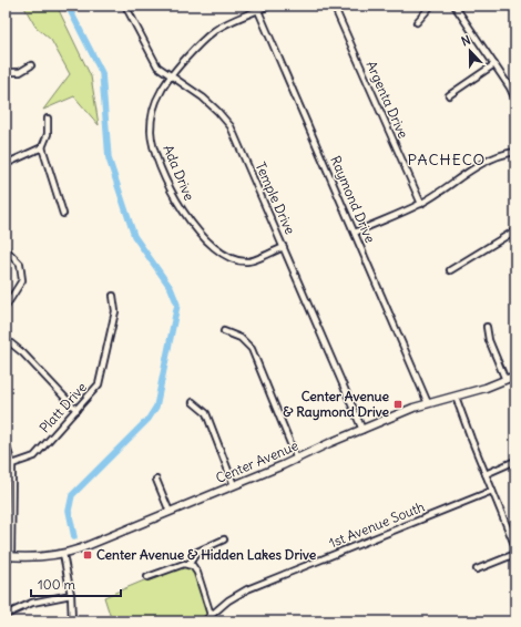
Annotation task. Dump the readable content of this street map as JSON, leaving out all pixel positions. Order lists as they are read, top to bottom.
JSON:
{
  "streets": {
    "street": [
      "Argenta Drive",
      "Ada Drive",
      "Temple Drive",
      "Raymond Drive",
      "Platt Drive",
      "Center Avenue",
      "1st Avenue South"
    ]
  },
  "crossings": [
    ["Ada Drive", "Temple Drive"],
    ["Ada Drive", "Raymond Drive"],
    ["Temple Drive", "Center Avenue"],
    ["Raymond Drive", "Center Avenue"]
  ],
  "districts": ["PACHECO"],
  "places": {
    "transit": ["Center Avenue & Raymond Drive", "Center Avenue & Hidden Lakes Drive"]
  },
  "scale_bar": "100 m",
  "north": "top"
}
